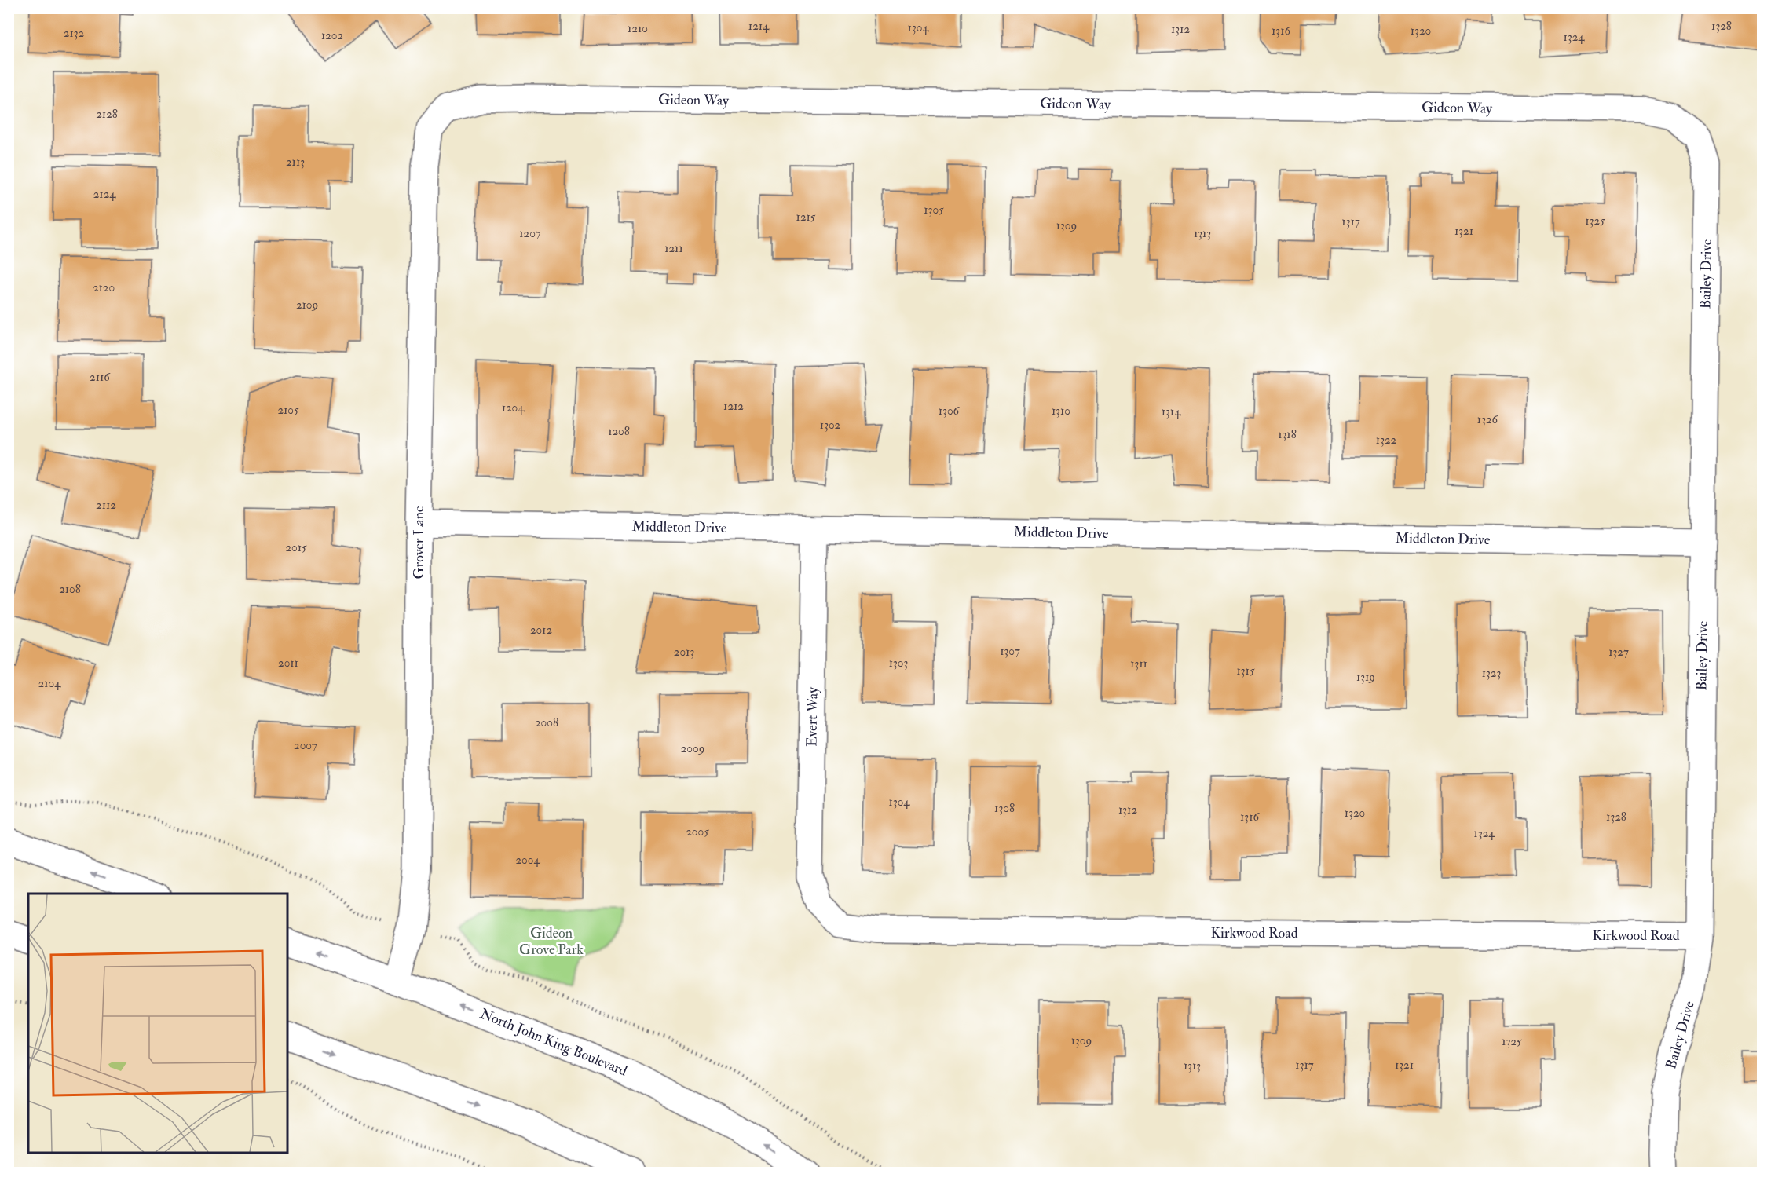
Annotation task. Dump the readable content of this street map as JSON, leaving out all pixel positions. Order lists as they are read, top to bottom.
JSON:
{
  "streets": {
    "street": [
      "Gideon Way",
      "Bailey Drive",
      "Middleton Drive",
      "Grover Lane",
      "Evert Way",
      "Kirkwood Road",
      "North John King Boulevard"
    ]
  },
  "crossings": [
    ["Gideon Way", "Bailey Drive"],
    ["Gideon Way", "Grover Lane"],
    ["Bailey Drive", "Middleton Drive"],
    ["Bailey Drive", "Kirkwood Road"],
    ["Middleton Drive", "Grover Lane"],
    ["Middleton Drive", "Evert Way"],
    ["Grover Lane", "North John King Boulevard"],
    ["Evert Way", "Kirkwood Road"]
  ],
  "parks": ["Gideon Grove Park"],
  "house_numbers": [
    "1214",
    "1328",
    "1304",
    "1210",
    "1312",
    "1316",
    "1320",
    "2132",
    "1202",
    "1324",
    "2128",
    "2113",
    "2124",
    "1305",
    "1215",
    "1325",
    "1317",
    "1309",
    "1321",
    "1207",
    "1313",
    "1211",
    "2120",
    "2109",
    "2116",
    "1212",
    "1204",
    "2105",
    "1306",
    "1310",
    "1314",
    "1326",
    "1302",
    "1208",
    "1318",
    "1322",
    "2112",
    "2015",
    "2108",
    "2012",
    "1307",
    "2013",
    "1327",
    "2011",
    "1303",
    "1311",
    "1315",
    "1323",
    "1319",
    "2104",
    "2008",
    "2007",
    "2009",
    "1304",
    "1308",
    "1312",
    "1320",
    "1316",
    "1328",
    "2005",
    "1324",
    "2004",
    "1309",
    "1325",
    "1317",
    "1321",
    "1313"
  ]
}
